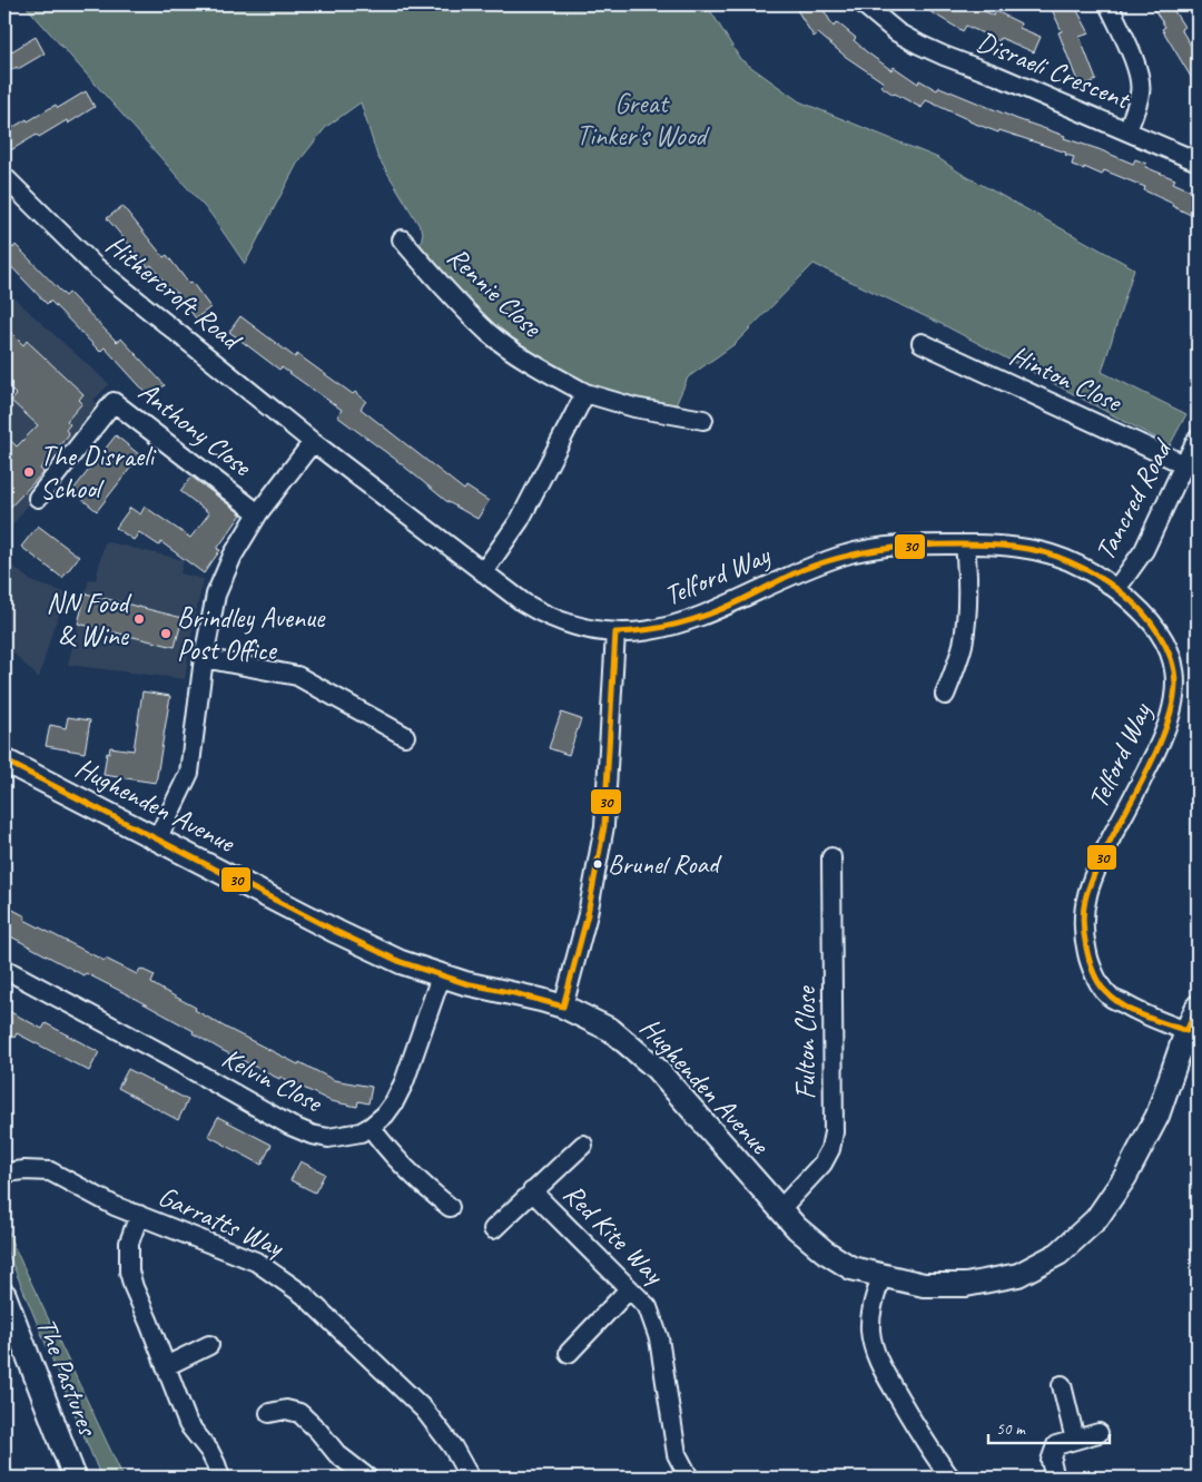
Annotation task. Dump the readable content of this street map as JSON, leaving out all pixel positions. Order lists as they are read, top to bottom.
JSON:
{
  "streets": {
    "street": [
      "Disraeli Crescent",
      "Hithercroft Road",
      "Rennie Close",
      "Hinton Close",
      "Anthony Close",
      "Tancred Road",
      "Telford Way",
      "Hughenden Avenue",
      "Fulton Close",
      "Kelvin Close",
      "Garratts Way",
      "Red Kite Way",
      "The Pastures"
    ]
  },
  "crossings": [
    ["Hithercroft Road", "Telford Way"],
    ["Hinton Close", "Tancred Road"],
    ["Tancred Road", "Telford Way"],
    ["Telford Way", "Hughenden Avenue"],
    ["Hughenden Avenue", "Fulton Close"],
    ["Hughenden Avenue", "Kelvin Close"]
  ],
  "parks": ["Great Tinker's Wood"],
  "places": [
    "The Disraeli School",
    "NN Food & Wine",
    "Brindley Avenue Post Office",
    "Brunel Road"
  ],
  "lines": ["transit line 30"],
  "scale_bar": "50 m"
}
